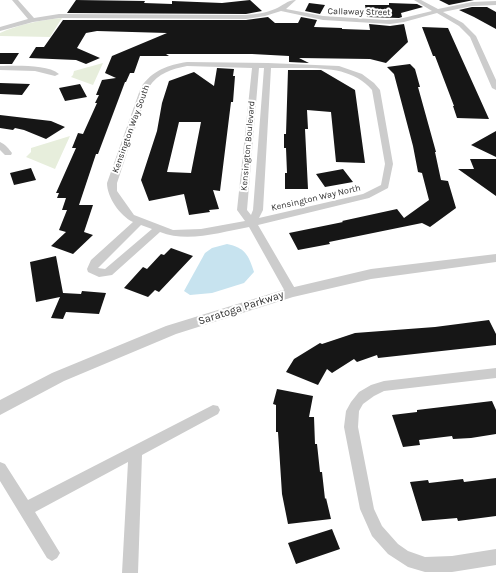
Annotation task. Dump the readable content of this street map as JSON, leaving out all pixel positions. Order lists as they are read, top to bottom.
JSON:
{
  "streets": {
    "street": [
      "Callaway Street",
      "Kensington Way South",
      "Kensington Boulevard",
      "Kensington Way North",
      "Saratoga Parkway"
    ]
  },
  "crossings": [
    ["Kensington Way South", "Kensington Boulevard"],
    ["Kensington Way South", "Kensington Way North"],
    ["Kensington Boulevard", "Kensington Way North"],
    ["Kensington Boulevard", "Saratoga Parkway"]
  ]
}
